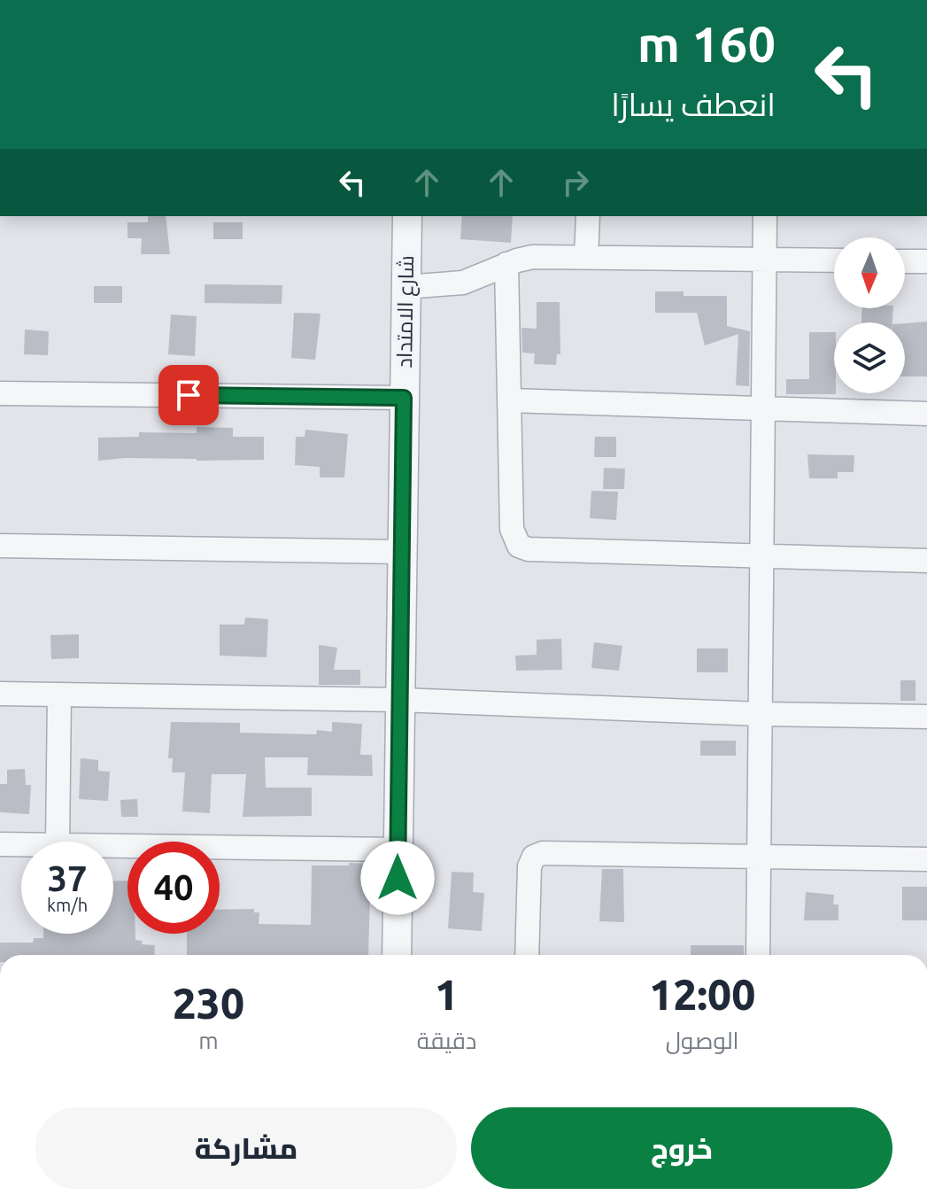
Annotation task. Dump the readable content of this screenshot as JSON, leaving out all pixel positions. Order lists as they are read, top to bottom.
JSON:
{
  "streets": {
    "street": ["شارع الامتداد"]
  },
  "north": "bottom",
  "page": {
    "turn": ["160 m", "انعطف يسارًا"],
    "speed": "37 km/h",
    "limit": "40",
    "eta": [
      "12:00",
      "الوصول",
      "1",
      "دقيقة",
      "230",
      "m"
    ],
    "buttons": ["خروج", "مشاركة"]
  }
}
